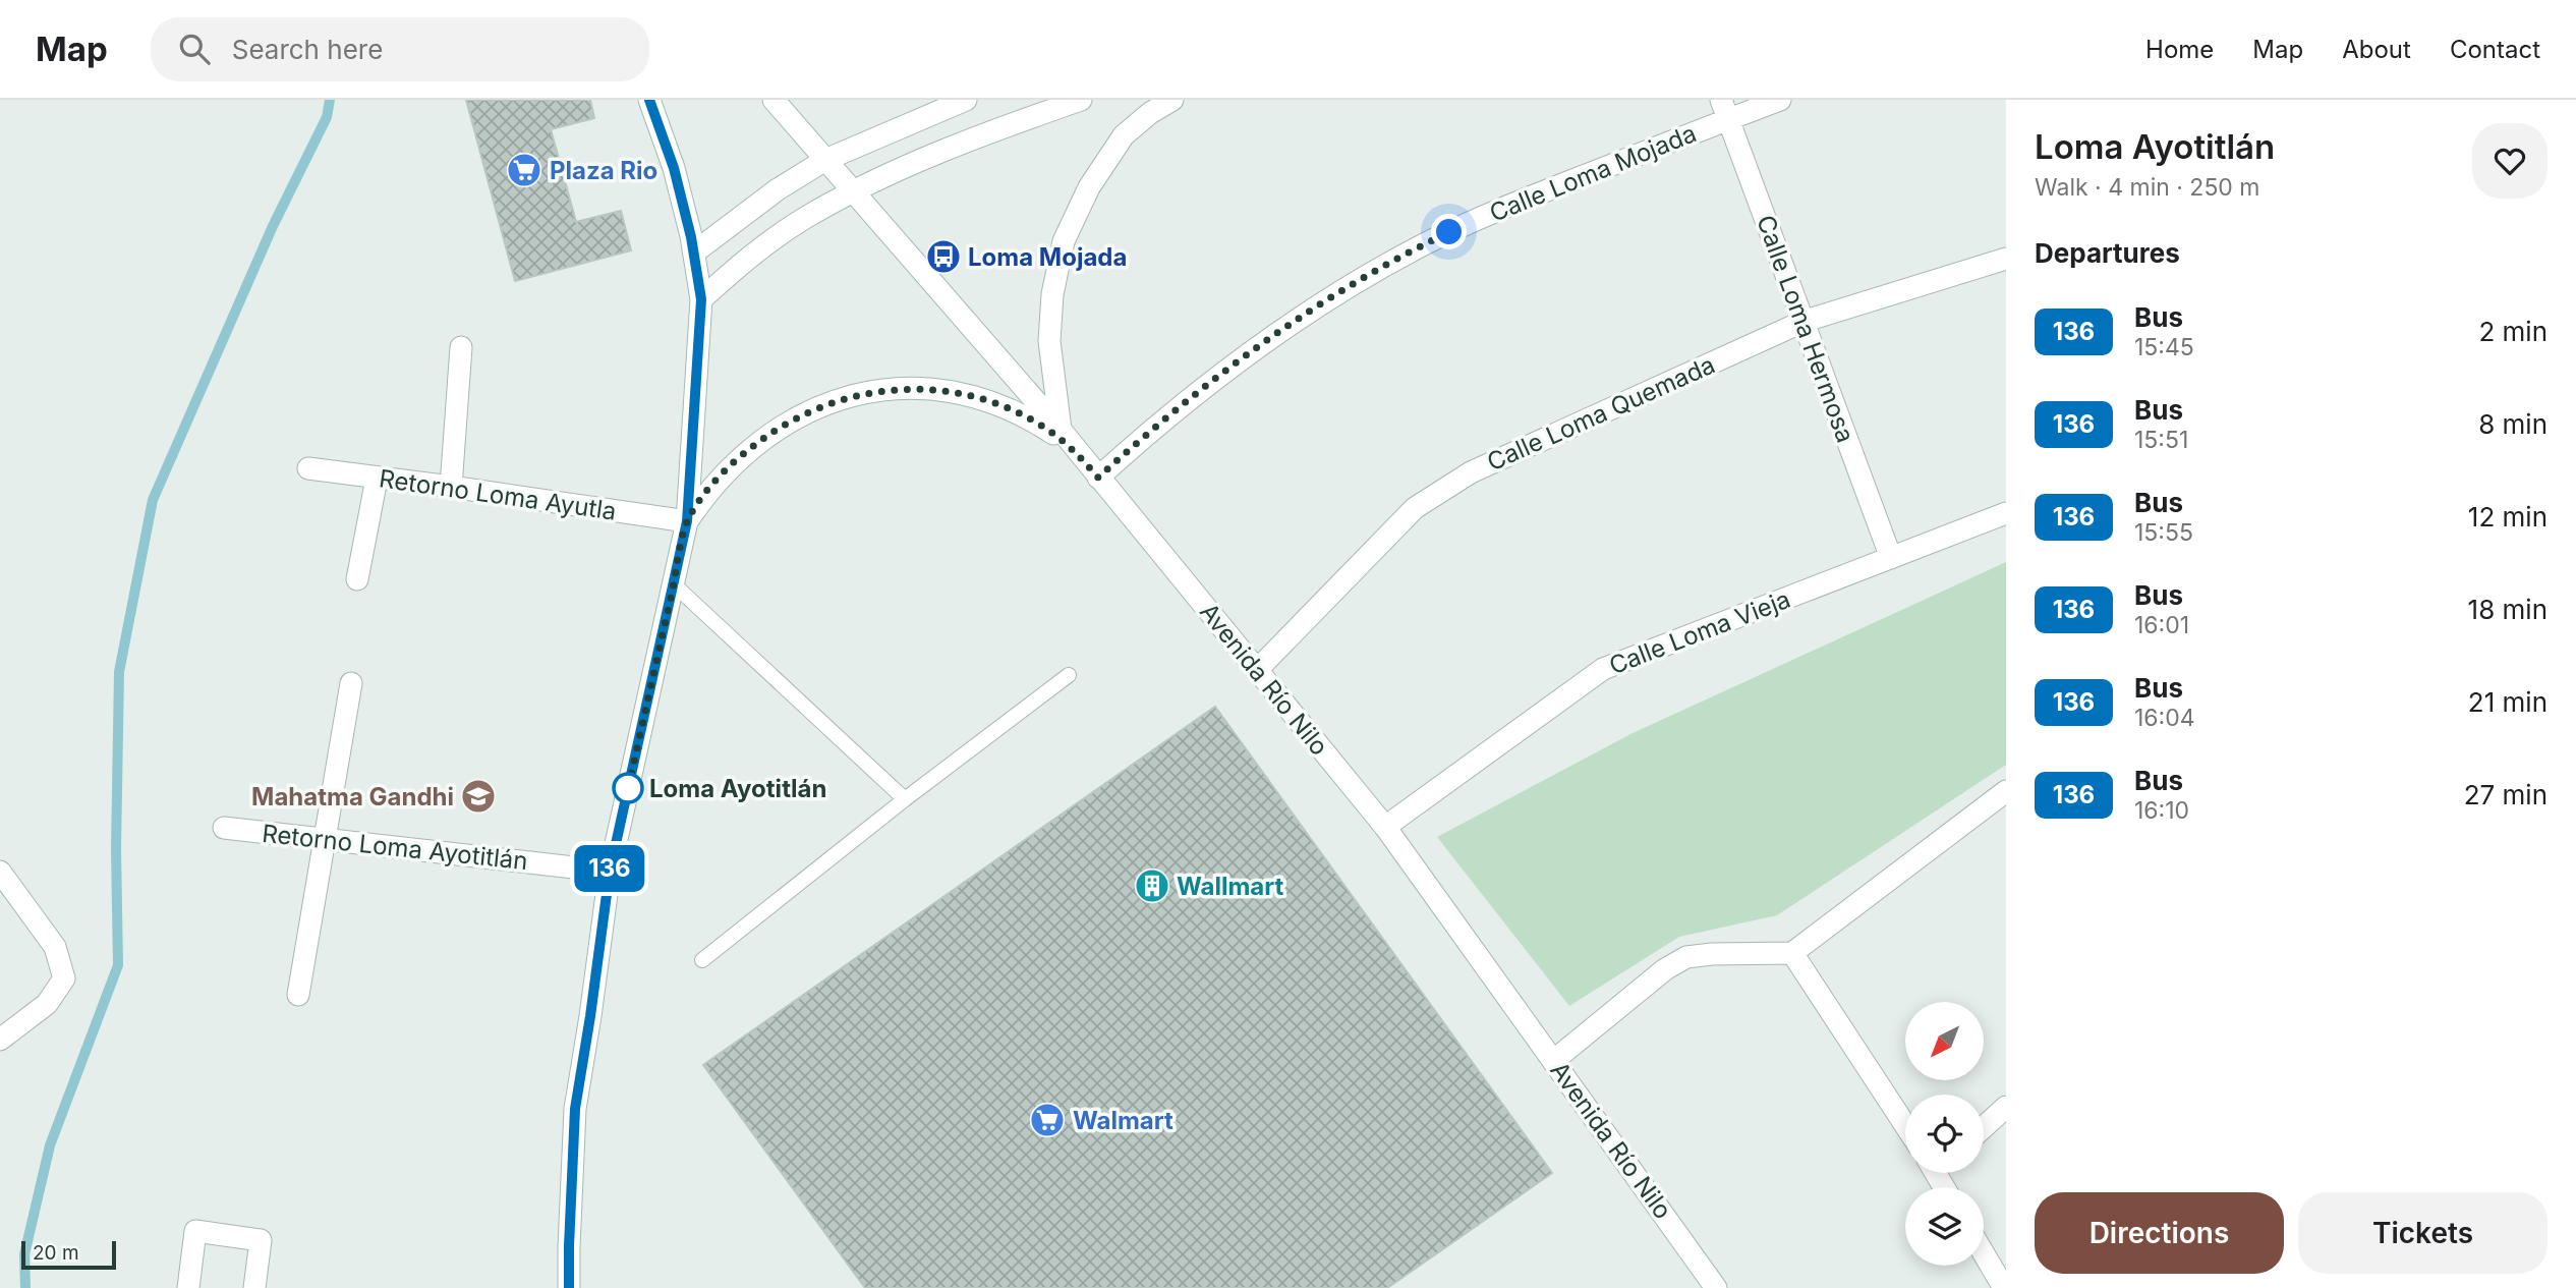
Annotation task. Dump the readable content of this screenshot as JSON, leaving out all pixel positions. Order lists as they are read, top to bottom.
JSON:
{
  "streets": {
    "street": [
      "Calle Loma Mojada",
      "Calle Loma Hermosa",
      "Calle Loma Quemada",
      "Retorno Loma Ayutla",
      "Calle Loma Vieja",
      "Avenida Río Nilo",
      "Retorno Loma Ayotitlán"
    ]
  },
  "crossings": [
    ["Calle Loma Mojada", "Calle Loma Hermosa"],
    ["Calle Loma Mojada", "Avenida Río Nilo"],
    ["Calle Loma Hermosa", "Calle Loma Quemada"],
    ["Calle Loma Hermosa", "Calle Loma Vieja"],
    ["Calle Loma Quemada", "Avenida Río Nilo"],
    ["Calle Loma Vieja", "Avenida Río Nilo"]
  ],
  "places": {
    "supermarket": ["Plaza Rio", "Walmart"],
    "bus stop": ["Loma Mojada"],
    "other": ["Loma Ayotitlán"],
    "school or university": ["Mahatma Gandhi"],
    "building": ["Wallmart"]
  },
  "lines": ["bus line 136"],
  "scale_bar": "20 m",
  "north": "bottom left",
  "page": {
    "header": "Map",
    "search": "Search here",
    "nav": [
      "Home",
      "Map",
      "About",
      "Contact"
    ],
    "on_map": "136",
    "heading": [
      ["Loma Ayotitlán", "Walk · 4 min · 250 m"],
      "Departures"
    ],
    "list": [
      {
        "mark": "136",
        "name": "Bus",
        "note": "15:45",
        "value": "2 min"
      },
      {
        "mark": "136",
        "name": "Bus",
        "note": "15:51",
        "value": "8 min"
      },
      {
        "mark": "136",
        "name": "Bus",
        "note": "15:55",
        "value": "12 min"
      },
      {
        "mark": "136",
        "name": "Bus",
        "note": "16:01",
        "value": "18 min"
      },
      {
        "mark": "136",
        "name": "Bus",
        "note": "16:04",
        "value": "21 min"
      },
      {
        "mark": "136",
        "name": "Bus",
        "note": "16:10",
        "value": "27 min"
      }
    ],
    "buttons": ["Directions", "Tickets"],
    "scale": "20 m"
  }
}
